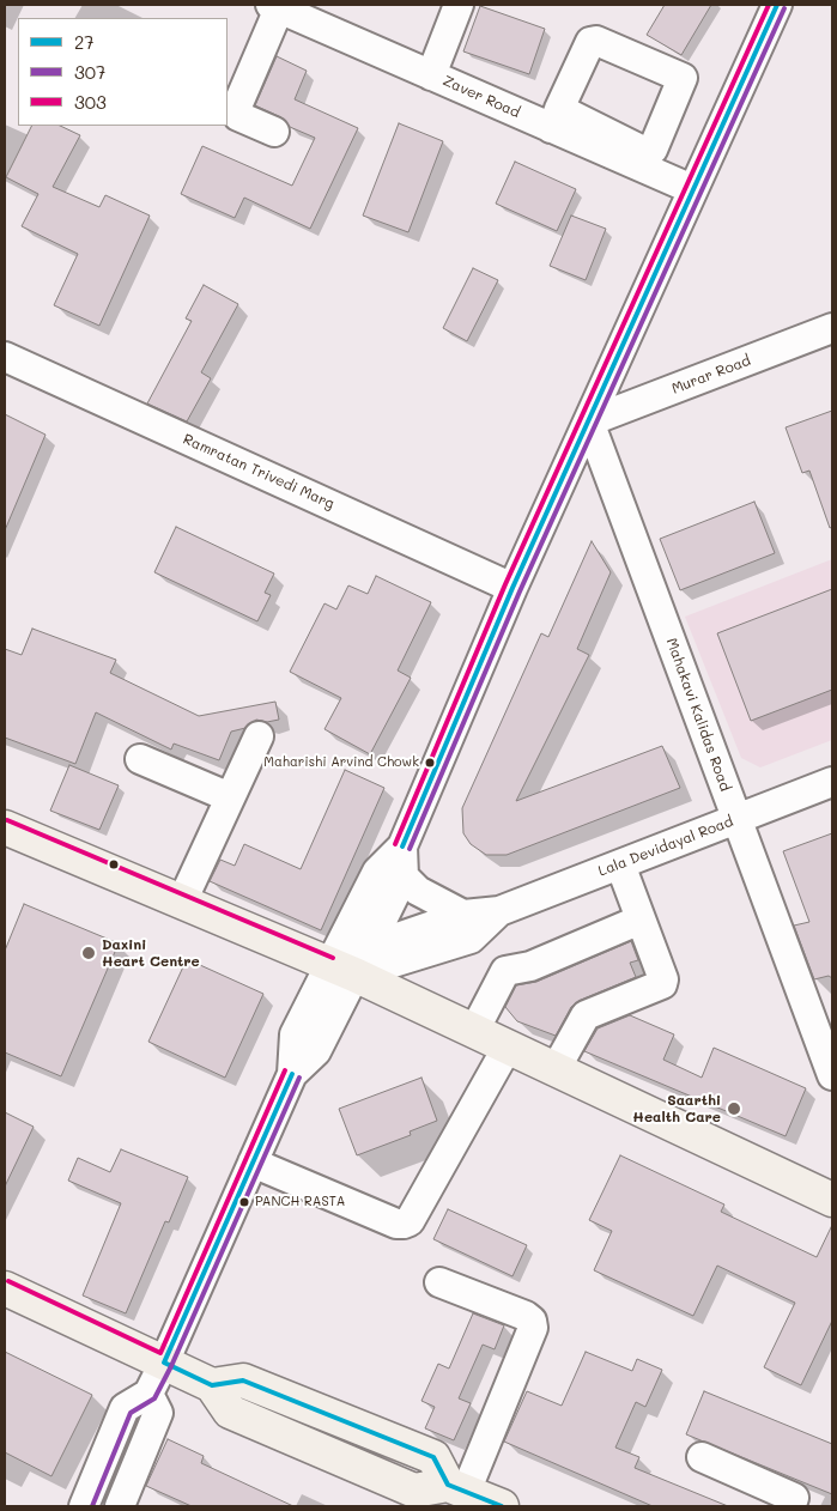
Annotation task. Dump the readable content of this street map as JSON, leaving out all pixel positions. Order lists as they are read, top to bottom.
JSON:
{
  "streets": {
    "street": [
      "Zaver Road",
      "Murar Road",
      "Ramratan Trivedi Marg",
      "Mahakavi Kalidas Road",
      "Lala Devidayal Road"
    ]
  },
  "crossings": [
    ["Murar Road", "Mahakavi Kalidas Road"],
    ["Mahakavi Kalidas Road", "Lala Devidayal Road"]
  ],
  "places": [
    "Maharishi Arvind Chowk",
    "Daxini Heart Centre",
    "Saarthi Health Care",
    "PANCH RASTA"
  ],
  "lines": ["transit line 27", "transit line 303", "transit line 307"],
  "legend": ["27", "307", "303"]
}
